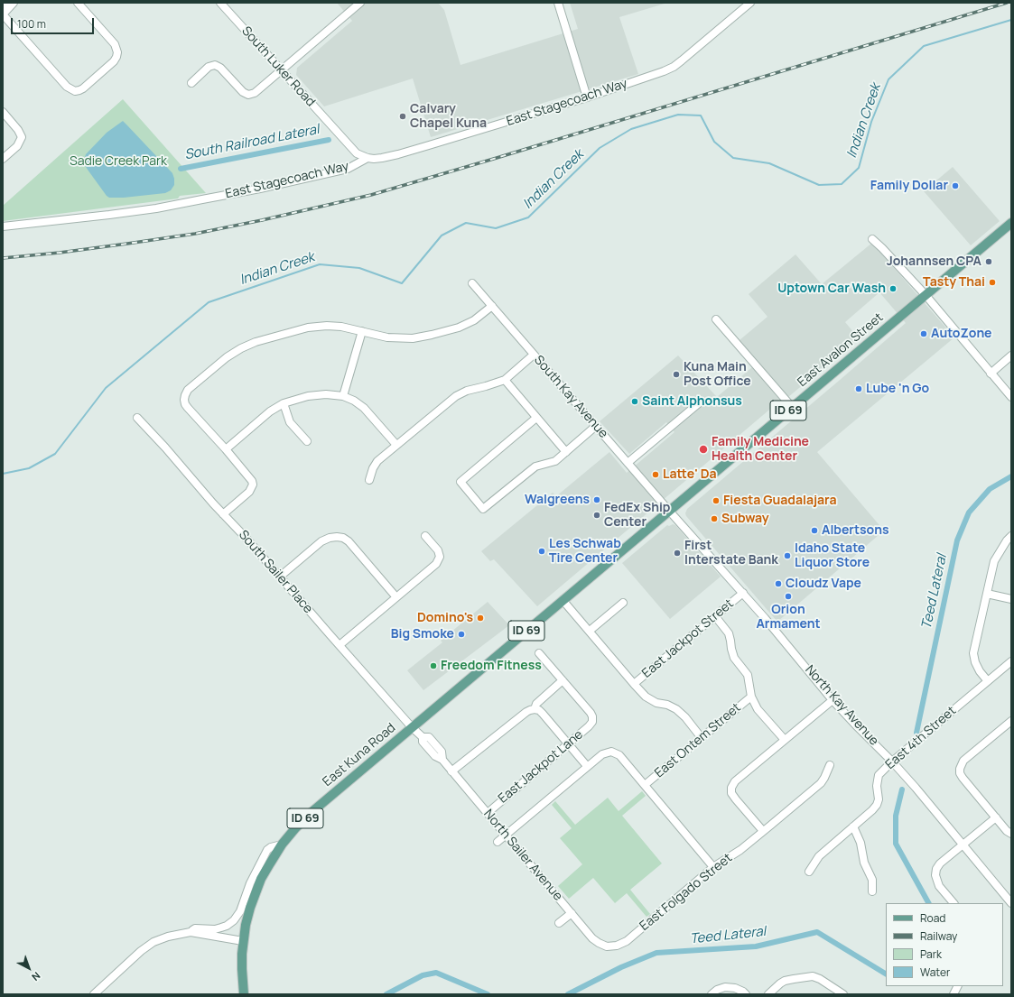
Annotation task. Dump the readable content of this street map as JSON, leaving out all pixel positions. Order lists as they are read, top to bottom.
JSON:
{
  "streets": {
    "main road": ["East Avalon Street", "ID 69", "East Kuna Road"],
    "street": [
      "South Luker Road",
      "East Stagecoach Way",
      "South Kay Avenue",
      "South Sailer Place",
      "East Jackpot Street",
      "North Kay Avenue",
      "East 4th Street",
      "East Ontem Street",
      "East Jackpot Lane",
      "North Sailer Avenue",
      "East Folgado Street"
    ]
  },
  "crossings": [
    ["South Luker Road", "East Stagecoach Way"],
    ["East Avalon Street", "South Kay Avenue"],
    ["East Avalon Street", "North Kay Avenue"],
    ["East Avalon Street", "East Kuna Road"],
    ["South Kay Avenue", "North Kay Avenue"],
    ["South Kay Avenue", "East Kuna Road"],
    ["ID 69", "East Kuna Road"],
    ["South Sailer Place", "East Kuna Road"],
    ["South Sailer Place", "North Sailer Avenue"],
    ["East Jackpot Street", "North Kay Avenue"],
    ["North Kay Avenue", "East 4th Street"],
    ["North Kay Avenue", "East Kuna Road"],
    ["East Kuna Road", "North Sailer Avenue"],
    ["East Jackpot Lane", "North Sailer Avenue"],
    ["North Sailer Avenue", "East Folgado Street"]
  ],
  "water": ["Indian Creek", "South Railroad Lateral", "Teed Lateral"],
  "parks": ["Sadie Creek Park"],
  "places": [
    "Calvary Chapel Kuna",
    "Family Dollar",
    "Johannsen CPA",
    "Tasty Thai",
    "Uptown Car Wash",
    "AutoZone",
    "Kuna Main Post Office",
    "Lube 'n Go",
    "Saint Alphonsus",
    "Family Medicine Health Center",
    "Latte' Da",
    "Walgreens",
    "Fiesta Guadalajara",
    "FedEx Ship Center",
    "Subway",
    "Albertsons",
    "Les Schwab Tire Center",
    "First Interstate Bank",
    "Idaho State Liquor Store",
    "Cloudz Vape",
    "Orion Armament",
    "Domino's",
    "Big Smoke",
    "Freedom Fitness"
  ],
  "legend": [
    "Road",
    "Railway",
    "Park",
    "Water"
  ],
  "scale_bar": "100 m",
  "north": "bottom right"
}
